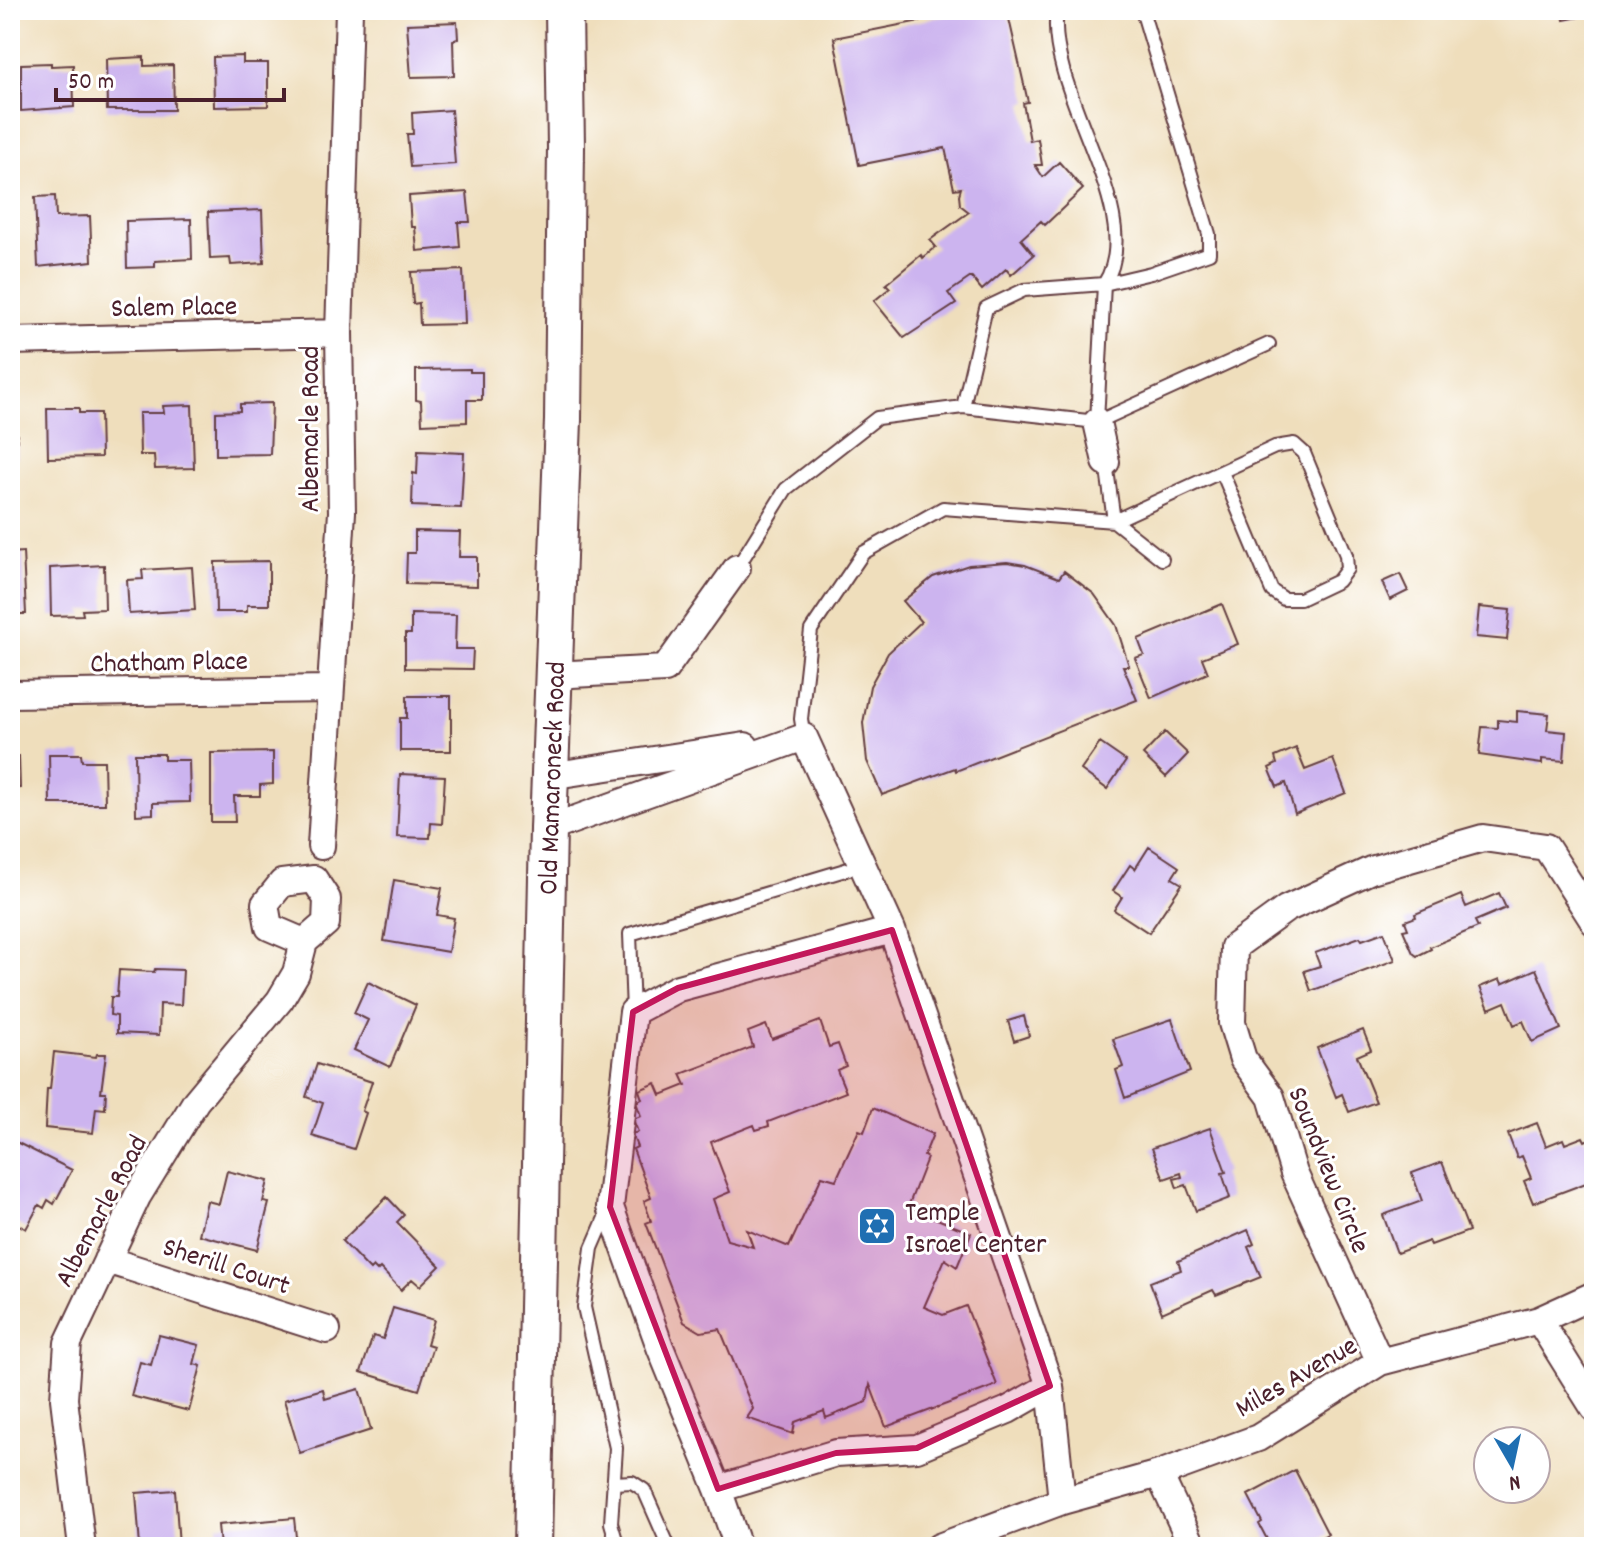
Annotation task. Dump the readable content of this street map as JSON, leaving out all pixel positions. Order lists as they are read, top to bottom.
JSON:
{
  "streets": {
    "main road": ["Old Mamaroneck Road"],
    "street": [
      "Salem Place",
      "Albemarle Road",
      "Chatham Place",
      "Soundview Circle",
      "Sherill Court",
      "Miles Avenue"
    ]
  },
  "crossings": [
    ["Salem Place", "Albemarle Road"],
    ["Albemarle Road", "Chatham Place"],
    ["Albemarle Road", "Sherill Court"],
    ["Soundview Circle", "Miles Avenue"]
  ],
  "places": {
    "synagogue": ["Temple Israel Center"]
  },
  "scale_bar": "50 m",
  "north": "bottom"
}
